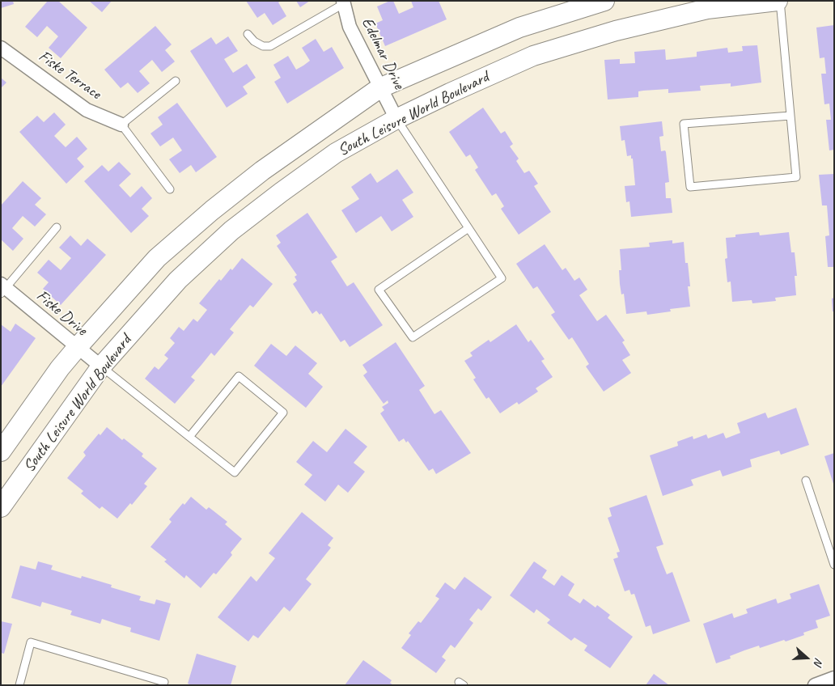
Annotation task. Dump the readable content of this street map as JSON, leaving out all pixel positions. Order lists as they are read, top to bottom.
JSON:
{
  "streets": {
    "street": [
      "Edelmar Drive",
      "Fiske Terrace",
      "South Leisure World Boulevard",
      "Fiske Drive"
    ]
  },
  "crossings": [
    ["Edelmar Drive", "South Leisure World Boulevard"],
    ["South Leisure World Boulevard", "Fiske Drive"]
  ],
  "north": "right"
}
